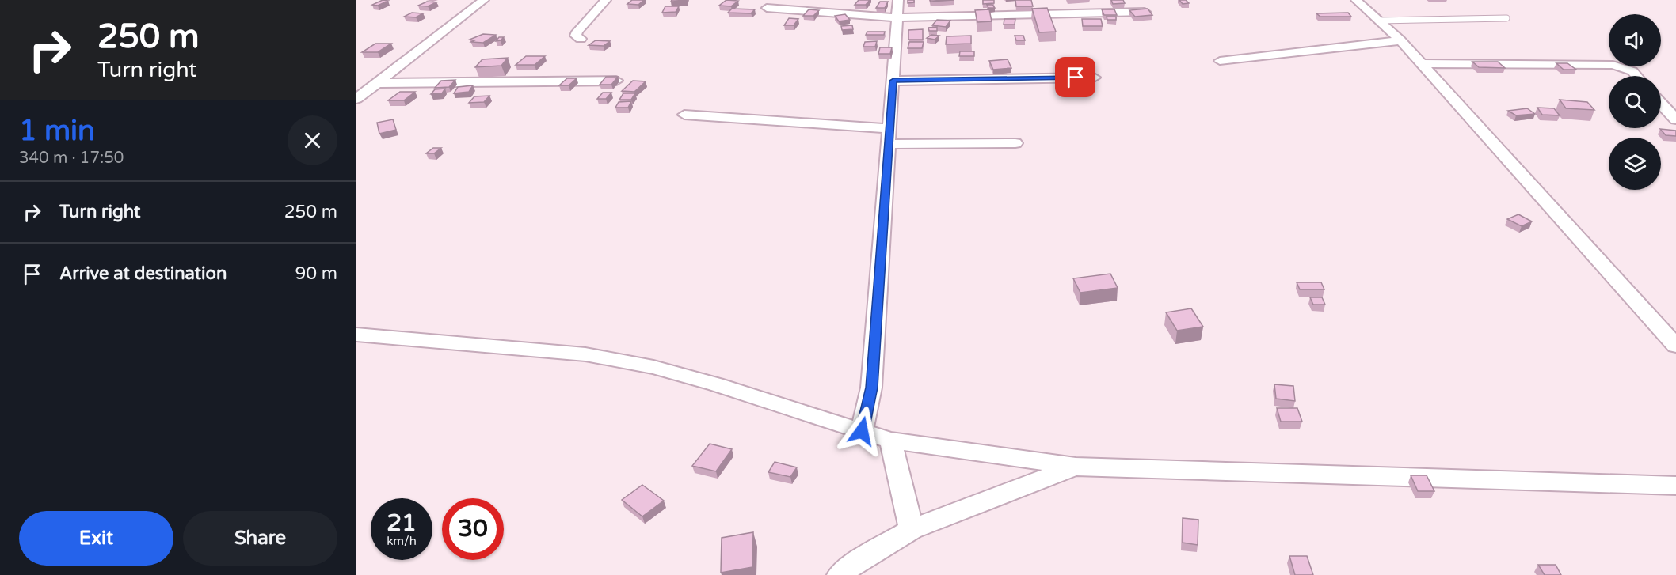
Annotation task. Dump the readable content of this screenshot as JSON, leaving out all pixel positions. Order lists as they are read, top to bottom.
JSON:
{
  "page": {
    "turn": ["250 m", "Turn right"],
    "heading": ["1 min", "340 m · 17:50"],
    "list": [
      {
        "name": "Turn right",
        "value": "250 m"
      },
      {
        "name": "Arrive at destination",
        "value": "90 m"
      }
    ],
    "speed": "21 km/h",
    "limit": "30",
    "buttons": ["Exit", "Share"]
  }
}
